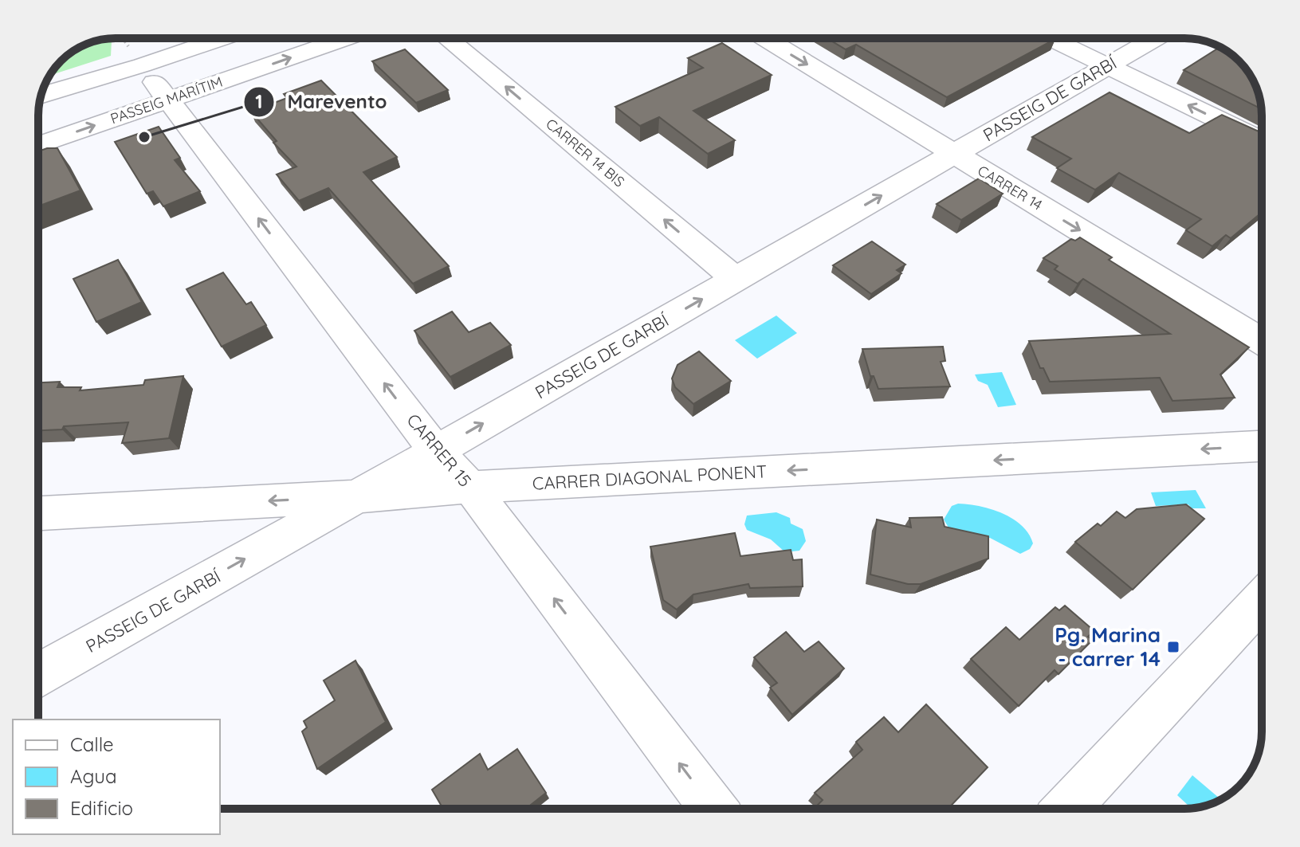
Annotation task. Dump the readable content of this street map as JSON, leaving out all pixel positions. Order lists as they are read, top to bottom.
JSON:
{
  "streets": {
    "street": [
      "PASSEIG DE GARBÍ",
      "PASSEIG MARÍTIM",
      "CARRER 14 BIS",
      "CARRER 14",
      "CARRER 15",
      "CARRER DIAGONAL PONENT"
    ]
  },
  "crossings": [
    ["PASSEIG DE GARBÍ", "CARRER 14 BIS"],
    ["PASSEIG DE GARBÍ", "CARRER 14"],
    ["PASSEIG DE GARBÍ", "CARRER 15"],
    ["PASSEIG DE GARBÍ", "CARRER DIAGONAL PONENT"],
    ["PASSEIG MARÍTIM", "CARRER 15"],
    ["CARRER 15", "CARRER DIAGONAL PONENT"]
  ],
  "one_way": [
    "PASSEIG DE GARBÍ",
    "CARRER 14 BIS",
    "CARRER 15",
    "CARRER DIAGONAL PONENT"
  ],
  "places": {
    "other": ["Marevento"],
    "transit": ["Pg. Marina - carrer 14"]
  },
  "legend": ["Calle", "Agua", "Edificio"]
}
